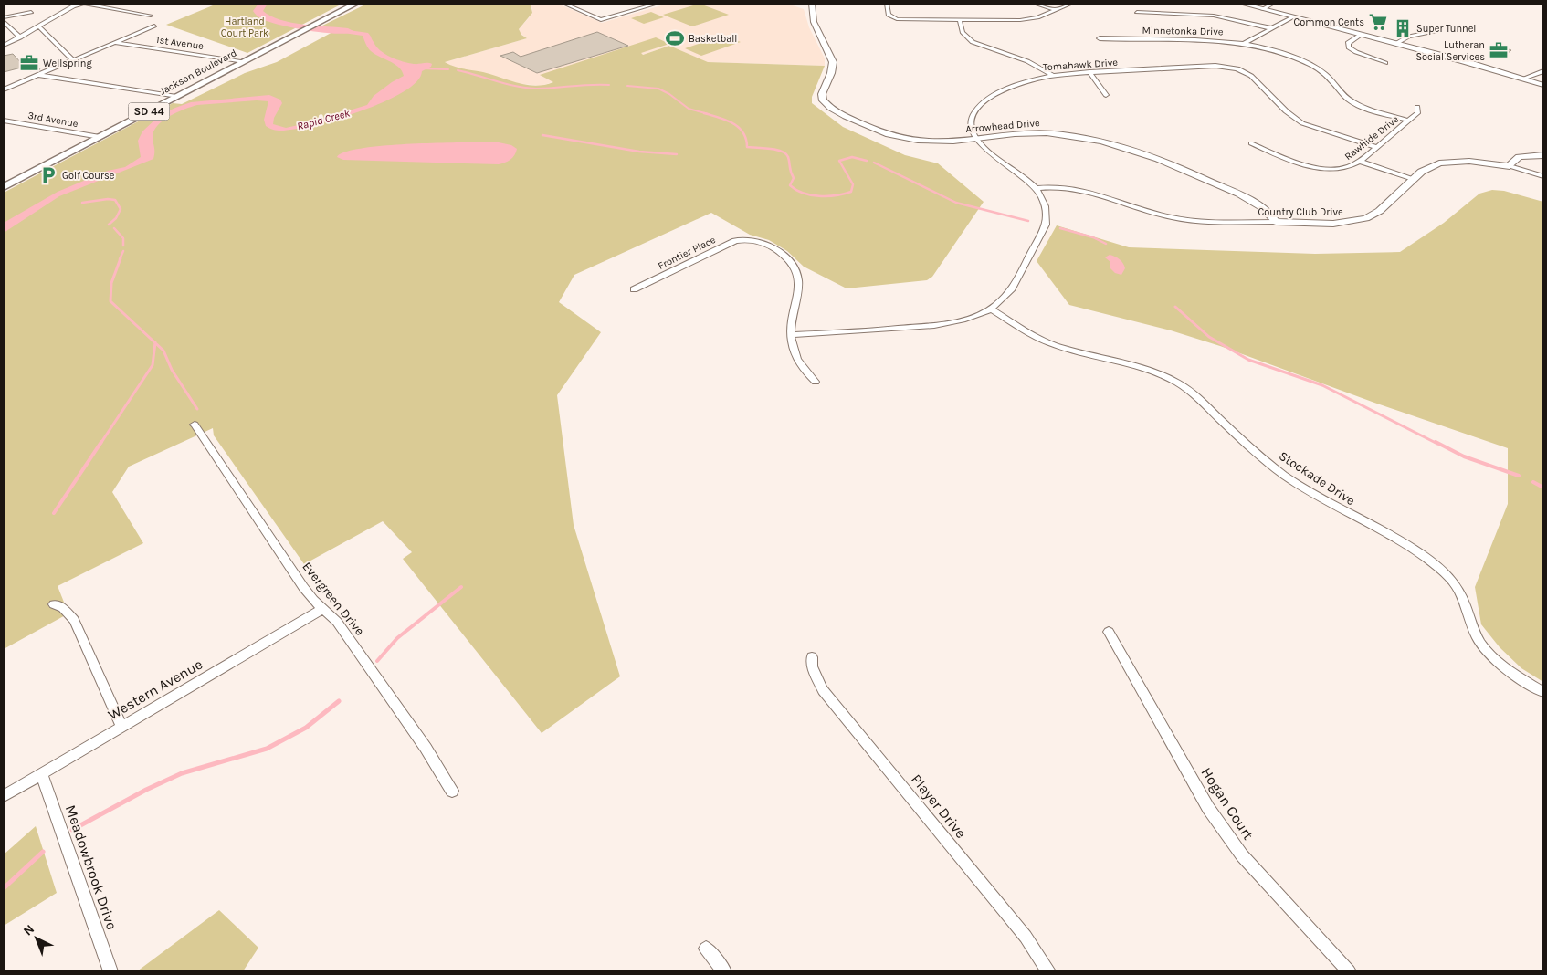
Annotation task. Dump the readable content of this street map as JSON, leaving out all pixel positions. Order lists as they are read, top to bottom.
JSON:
{
  "streets": {
    "main road": ["Jackson Boulevard", "SD 44"],
    "street": [
      "Minnetonka Drive",
      "1st Avenue",
      "Tomahawk Drive",
      "3rd Avenue",
      "Arrowhead Drive",
      "Rawhide Drive",
      "Country Club Drive",
      "Frontier Place",
      "Stockade Drive",
      "Evergreen Drive",
      "Western Avenue",
      "Hogan Court",
      "Player Drive",
      "Meadowbrook Drive"
    ]
  },
  "crossings": [
    ["Minnetonka Drive", "Rawhide Drive"],
    ["1st Avenue", "Jackson Boulevard"],
    ["Tomahawk Drive", "Arrowhead Drive"],
    ["Tomahawk Drive", "Rawhide Drive"],
    ["Tomahawk Drive", "Country Club Drive"],
    ["Tomahawk Drive", "Frontier Place"],
    ["Tomahawk Drive", "Stockade Drive"],
    ["Jackson Boulevard", "3rd Avenue"],
    ["Arrowhead Drive", "Country Club Drive"],
    ["Evergreen Drive", "Western Avenue"],
    ["Western Avenue", "Meadowbrook Drive"]
  ],
  "water": ["Rapid Creek"],
  "parks": ["Hartland Court Park"],
  "places": {
    "supermarket": ["Common Cents"],
    "building": ["Super Tunnel"],
    "sports": ["Basketball"],
    "office": ["Lutheran Social Services", "Wellspring"],
    "parking": ["Golf Course"]
  },
  "north": "top left"
}
